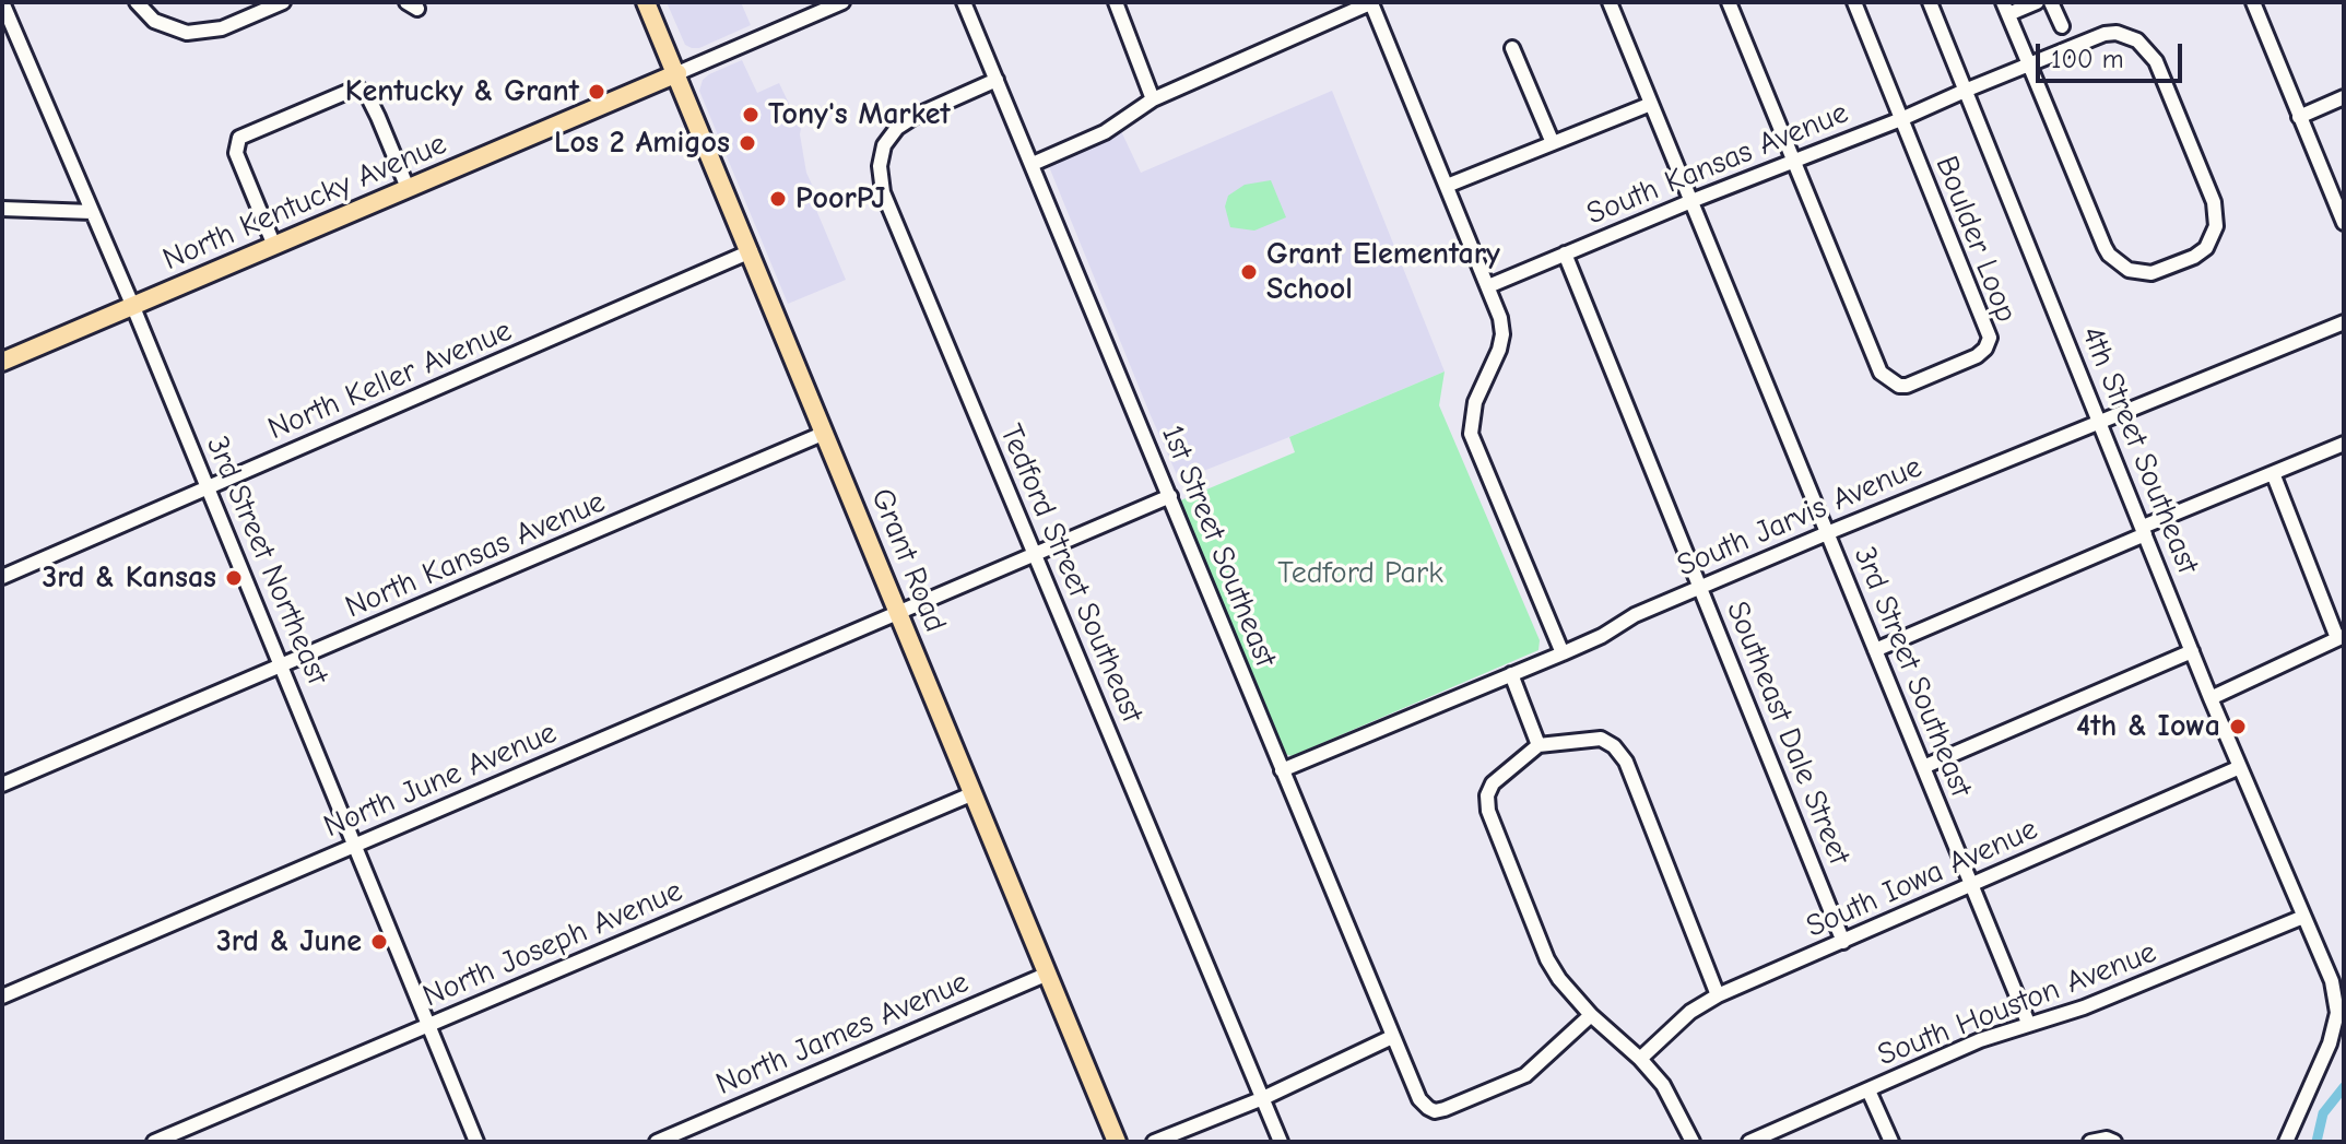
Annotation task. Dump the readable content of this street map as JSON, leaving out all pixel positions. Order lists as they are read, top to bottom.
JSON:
{
  "streets": {
    "main road": ["North Kentucky Avenue", "Grant Road"],
    "street": [
      "South Kansas Avenue",
      "Boulder Loop",
      "North Keller Avenue",
      "4th Street Southeast",
      "South Jarvis Avenue",
      "1st Street Southeast",
      "North Kansas Avenue",
      "3rd Street Northeast",
      "Tedford Street Southeast",
      "3rd Street Southeast",
      "Southeast Dale Street",
      "North June Avenue",
      "South Iowa Avenue",
      "North Joseph Avenue",
      "South Houston Avenue",
      "North James Avenue"
    ]
  },
  "crossings": [
    ["South Kansas Avenue", "Boulder Loop"],
    ["South Kansas Avenue", "4th Street Southeast"],
    ["South Kansas Avenue", "3rd Street Southeast"],
    ["South Kansas Avenue", "Southeast Dale Street"],
    ["North Kentucky Avenue", "3rd Street Northeast"],
    ["North Kentucky Avenue", "Grant Road"],
    ["North Keller Avenue", "3rd Street Northeast"],
    ["North Keller Avenue", "Grant Road"],
    ["4th Street Southeast", "South Jarvis Avenue"],
    ["4th Street Southeast", "South Iowa Avenue"],
    ["4th Street Southeast", "South Houston Avenue"],
    ["South Jarvis Avenue", "1st Street Southeast"],
    ["South Jarvis Avenue", "3rd Street Southeast"],
    ["South Jarvis Avenue", "Southeast Dale Street"],
    ["1st Street Southeast", "Tedford Street Southeast"],
    ["1st Street Southeast", "North June Avenue"],
    ["North Kansas Avenue", "3rd Street Northeast"],
    ["North Kansas Avenue", "Grant Road"],
    ["3rd Street Northeast", "North June Avenue"],
    ["3rd Street Northeast", "North Joseph Avenue"],
    ["Grant Road", "North June Avenue"],
    ["Grant Road", "North Joseph Avenue"],
    ["Grant Road", "North James Avenue"],
    ["Tedford Street Southeast", "North June Avenue"],
    ["3rd Street Southeast", "South Iowa Avenue"],
    ["3rd Street Southeast", "South Houston Avenue"],
    ["Southeast Dale Street", "South Iowa Avenue"]
  ],
  "parks": ["Tedford Park"],
  "places": [
    "Kentucky & Grant",
    "Tony's Market",
    "Los 2 Amigos",
    "PoorPJ",
    "Grant Elementary School",
    "3rd & Kansas",
    "4th & Iowa",
    "3rd & June"
  ],
  "scale_bar": "100 m"
}
